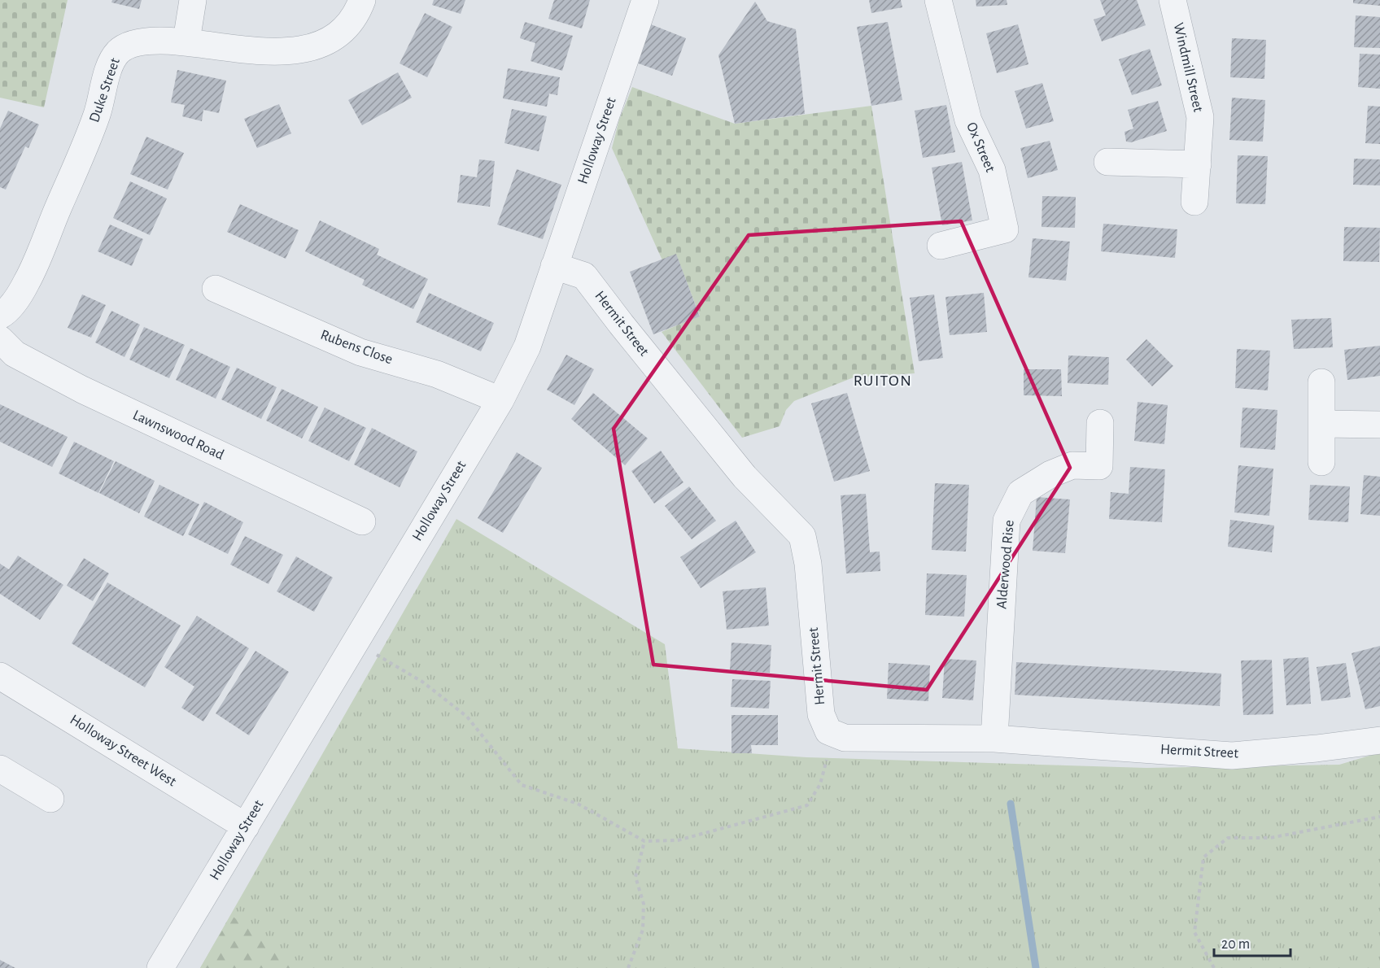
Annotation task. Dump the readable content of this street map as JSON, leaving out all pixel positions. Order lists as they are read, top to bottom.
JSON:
{
  "streets": {
    "street": [
      "Windmill Street",
      "Duke Street",
      "Holloway Street",
      "Ox Street",
      "Hermit Street",
      "Rubens Close",
      "Lawnswood Road",
      "Alderwood Rise",
      "Holloway Street West"
    ]
  },
  "crossings": [
    ["Holloway Street", "Hermit Street"],
    ["Holloway Street", "Rubens Close"],
    ["Holloway Street", "Holloway Street West"],
    ["Hermit Street", "Alderwood Rise"]
  ],
  "districts": ["RUITON"],
  "scale_bar": "20 m"
}
